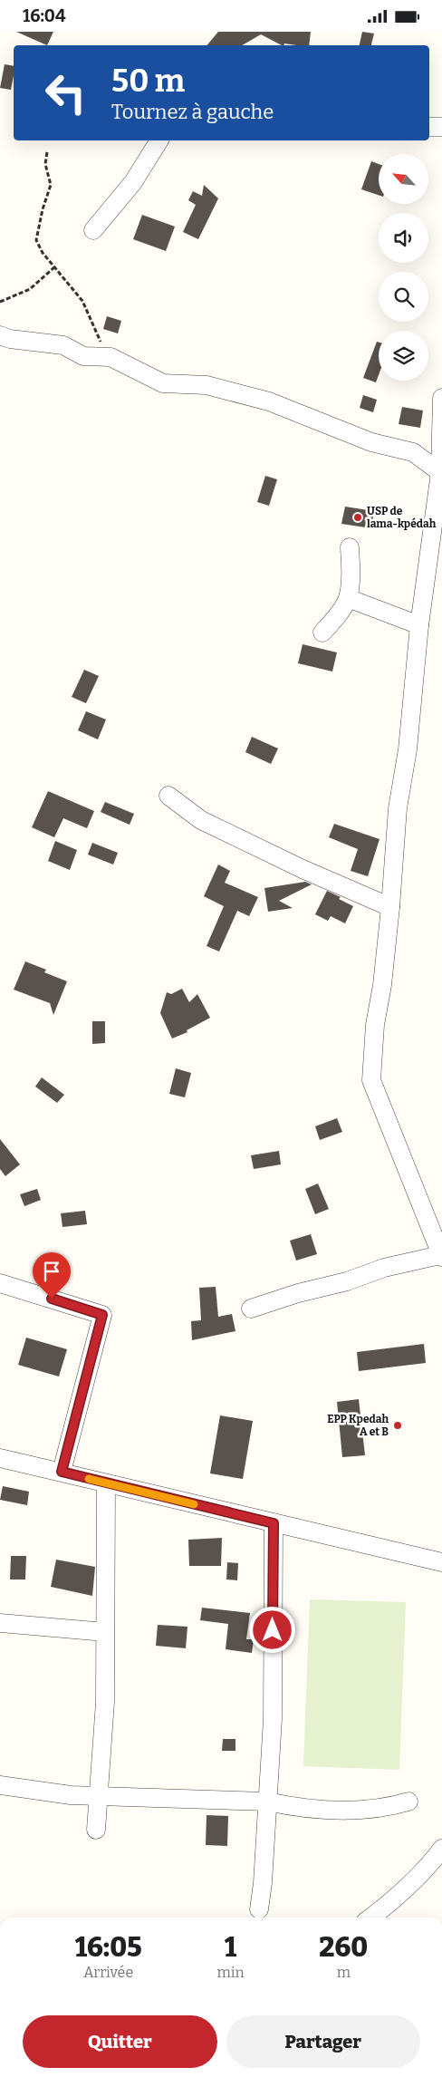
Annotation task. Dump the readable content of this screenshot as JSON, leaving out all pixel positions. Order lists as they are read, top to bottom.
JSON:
{
  "places": ["USP de lama-kpédah", "EPP Kpedah A et B"],
  "north": "top left",
  "page": {
    "status": "16:04",
    "turn": ["50 m", "Tournez à gauche"],
    "eta": [
      "16:05",
      "Arrivée",
      "1",
      "min",
      "260",
      "m"
    ],
    "buttons": ["Quitter", "Partager"]
  }
}
